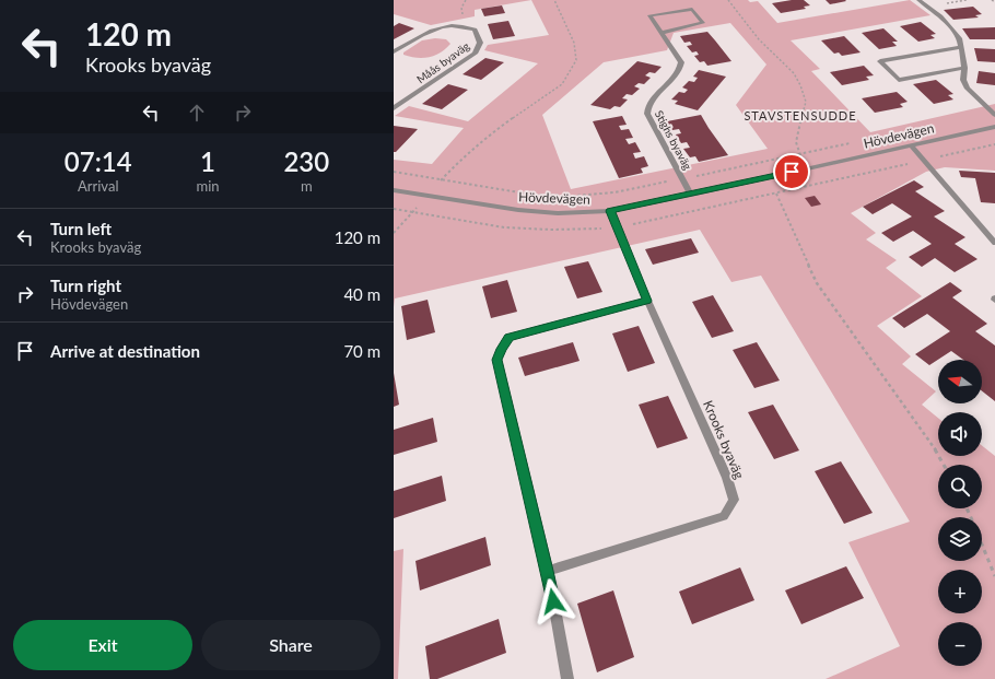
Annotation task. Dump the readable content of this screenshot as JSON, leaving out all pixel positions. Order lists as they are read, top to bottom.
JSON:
{
  "streets": {
    "street": [
      "Måås byaväg",
      "Hövdevägen",
      "Stighs byaväg",
      "Krooks byaväg"
    ]
  },
  "crossings": [
    ["Hövdevägen", "Stighs byaväg"],
    ["Hövdevägen", "Krooks byaväg"]
  ],
  "districts": ["STAVSTENSUDDE"],
  "north": "left",
  "page": {
    "turn": ["120 m", "Krooks byaväg"],
    "eta": [
      "07:14",
      "Arrival",
      "1",
      "min",
      "230",
      "m"
    ],
    "list": [
      {
        "name": "Turn left",
        "note": "Krooks byaväg",
        "value": "120 m"
      },
      {
        "name": "Turn right",
        "note": "Hövdevägen",
        "value": "40 m"
      },
      {
        "name": "Arrive at destination",
        "value": "70 m"
      }
    ],
    "map_buttons": ["+", "−"],
    "buttons": ["Exit", "Share"]
  }
}
